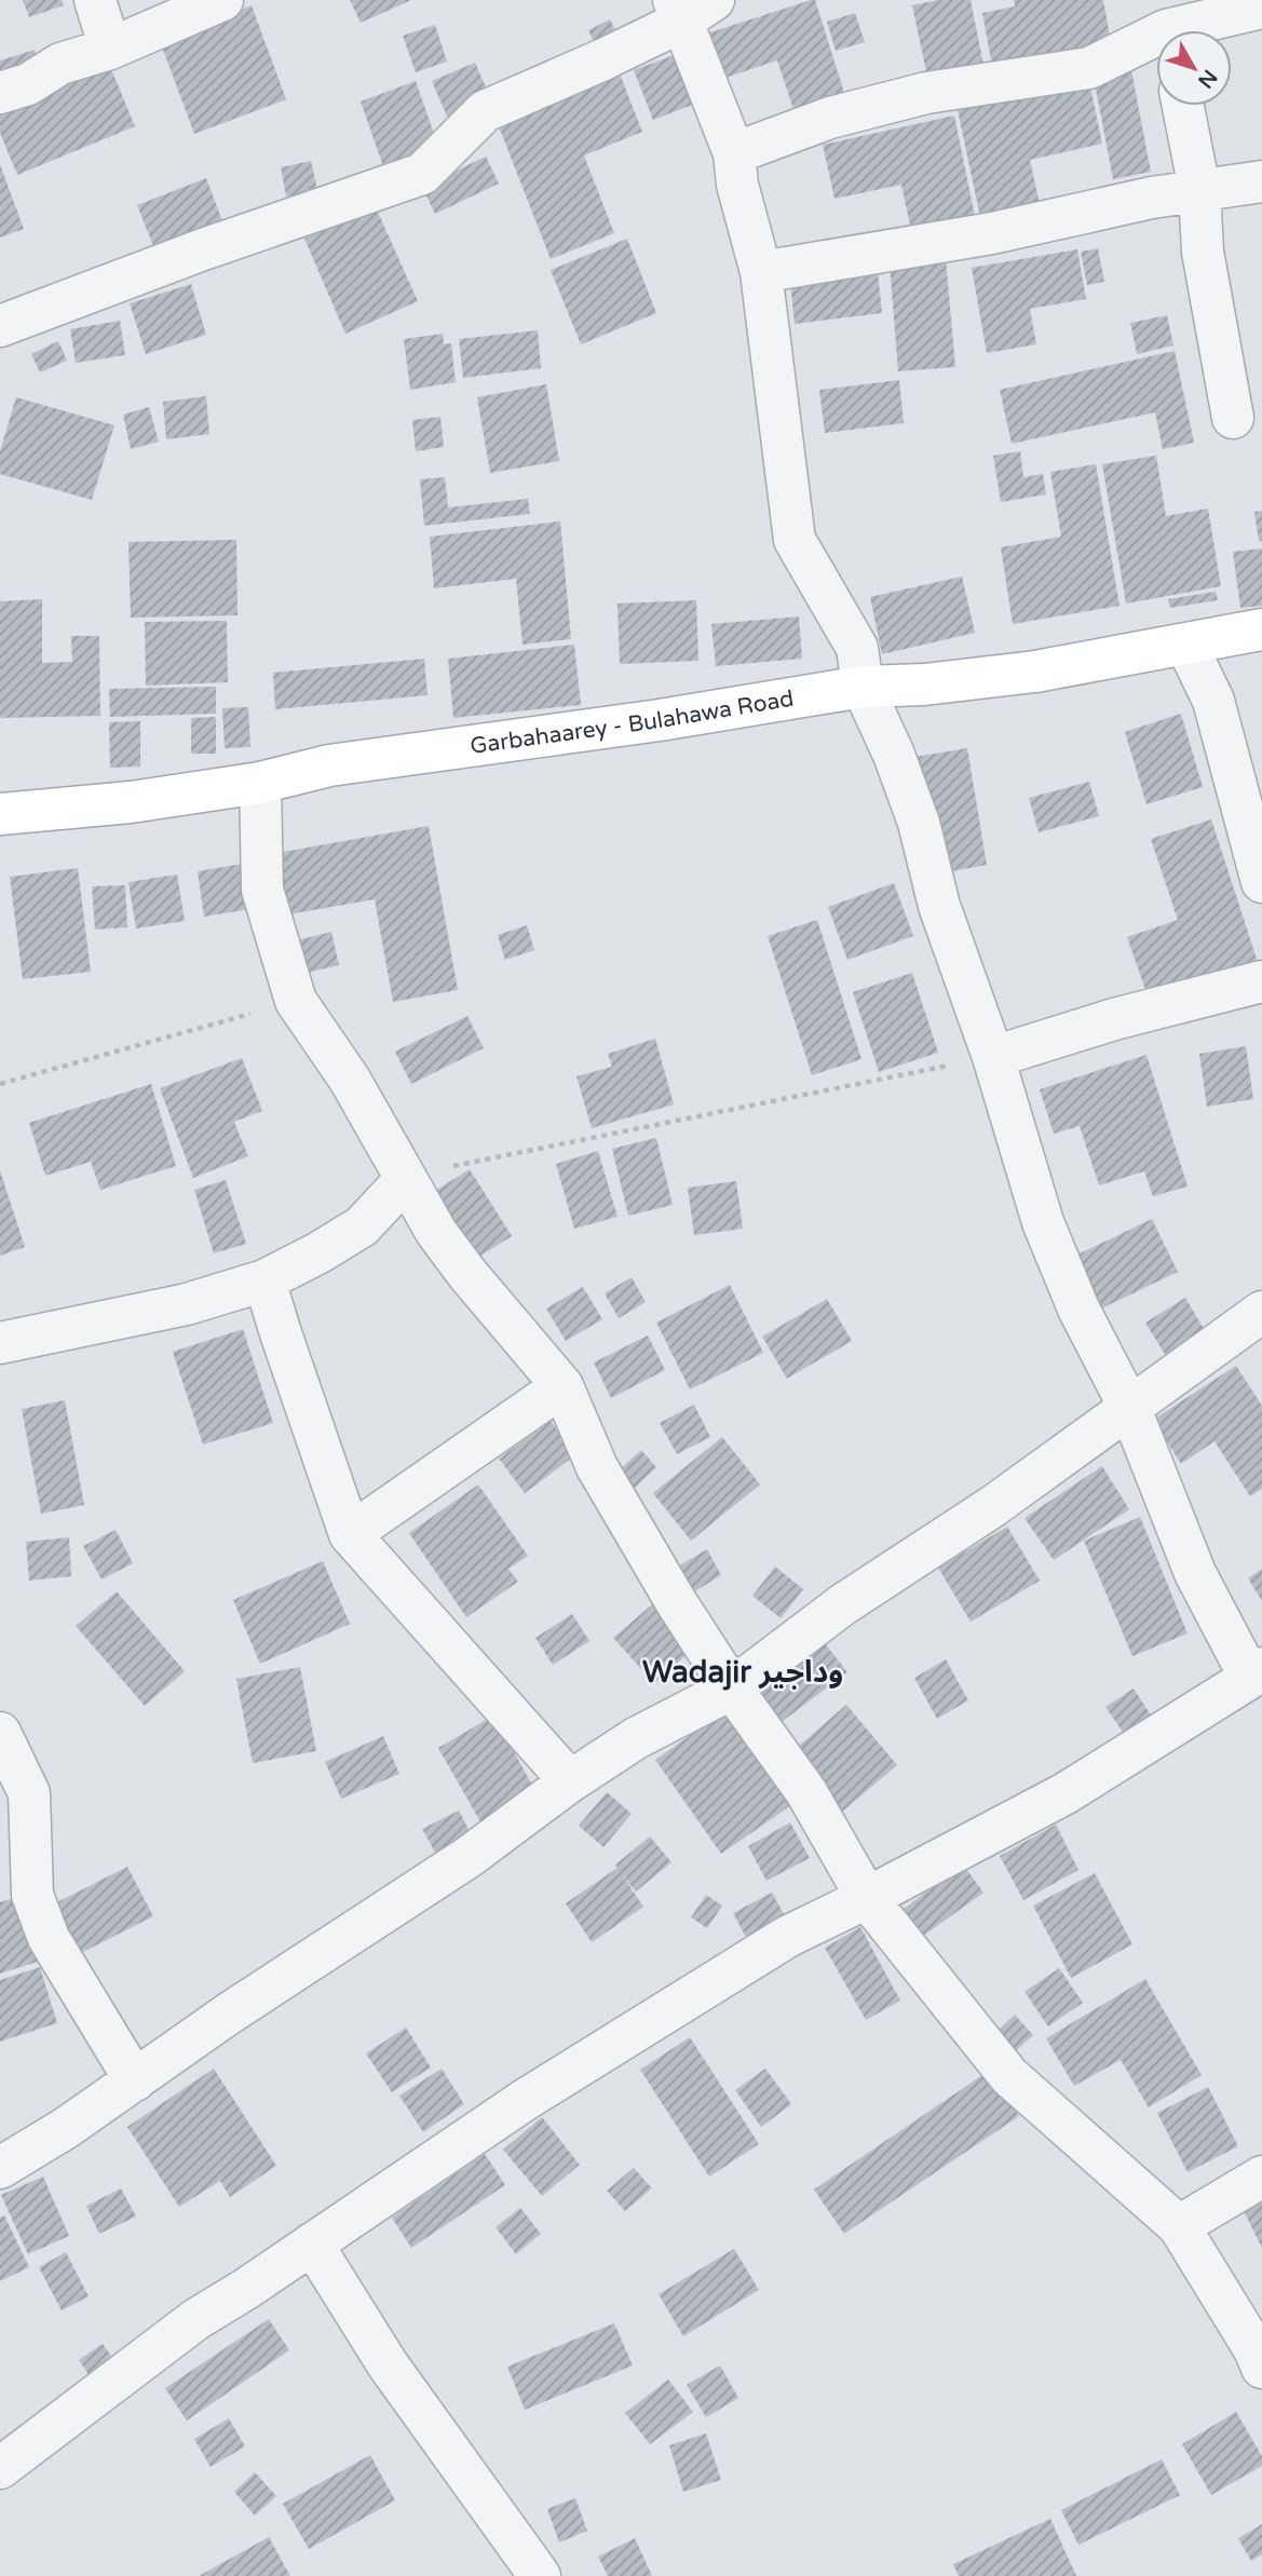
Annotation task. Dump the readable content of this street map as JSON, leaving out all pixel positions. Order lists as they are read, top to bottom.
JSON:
{
  "streets": {
    "main road": ["Garbahaarey - Bulahawa Road"]
  },
  "districts": ["Wadajir وداجير"],
  "north": "bottom right"
}
